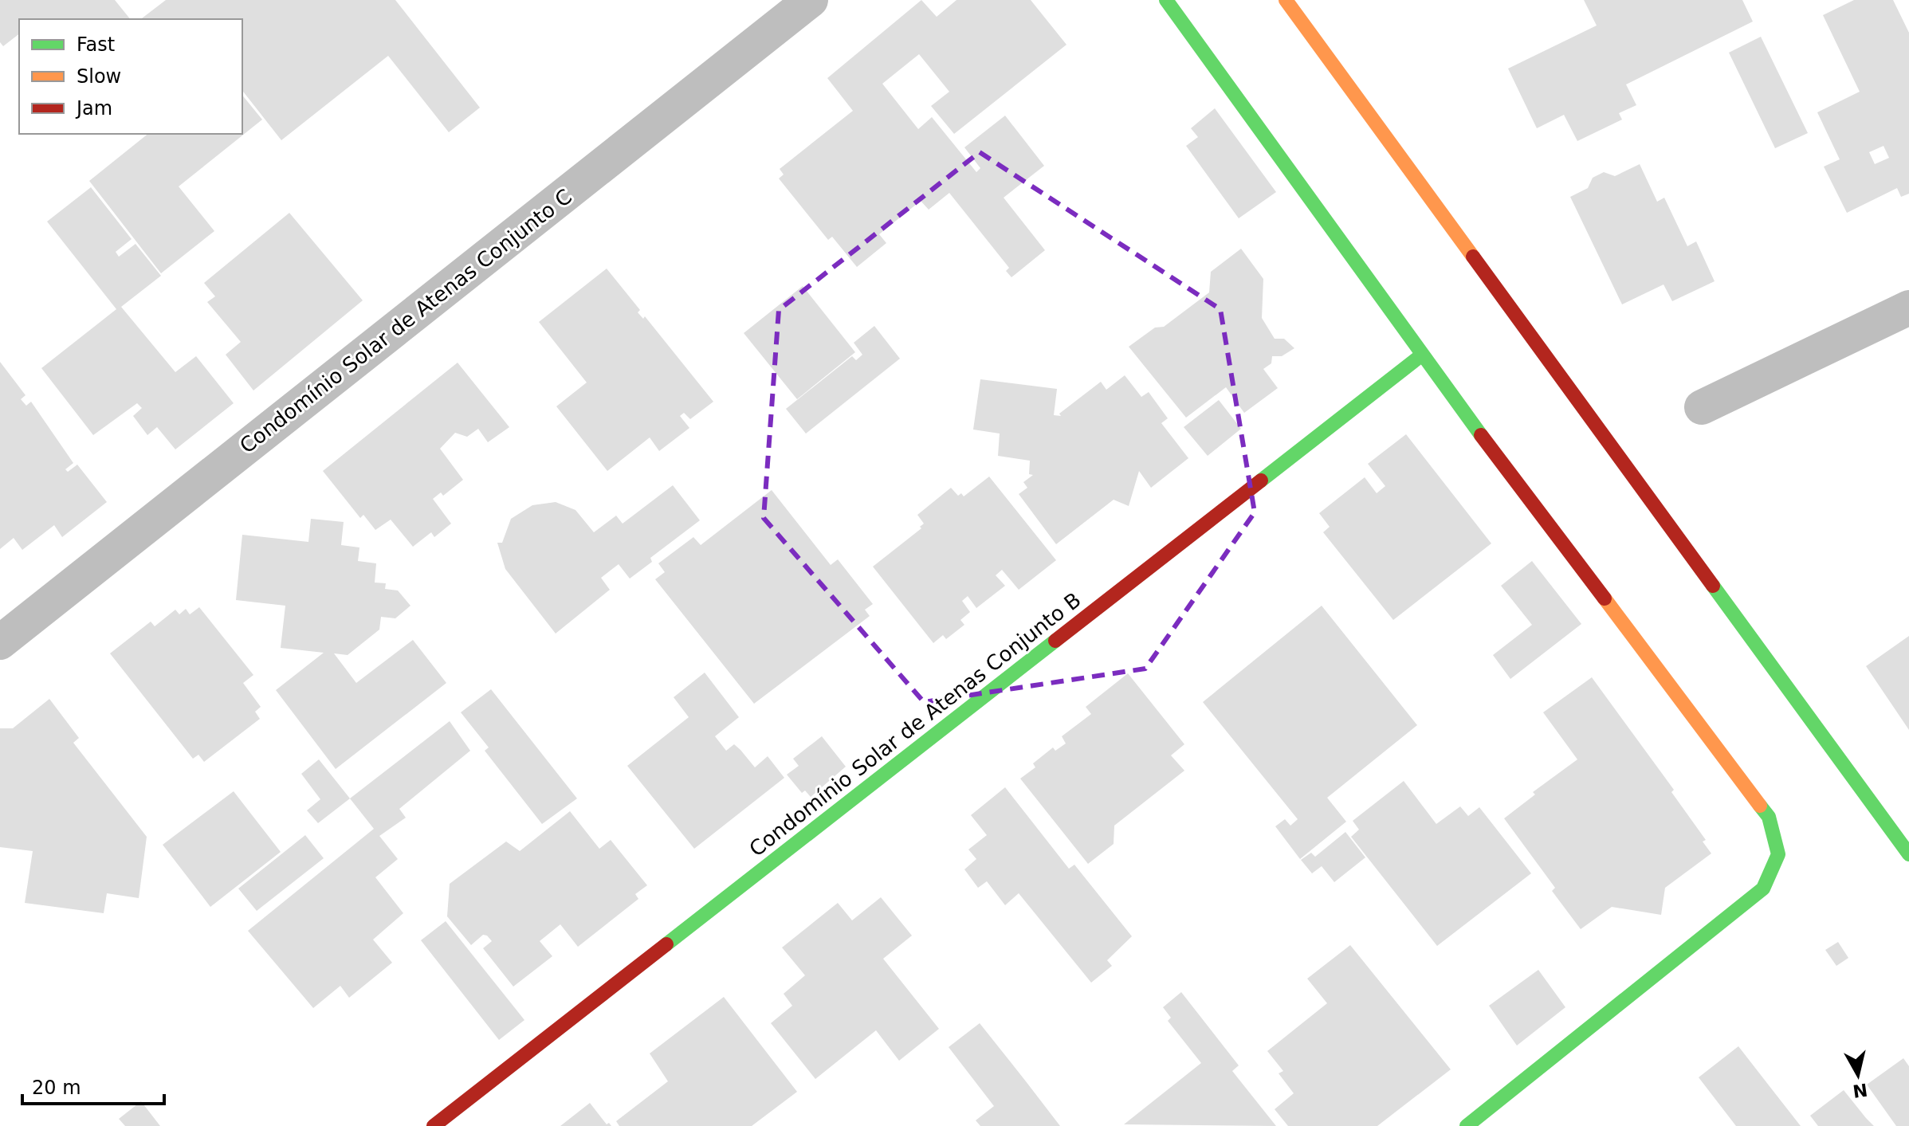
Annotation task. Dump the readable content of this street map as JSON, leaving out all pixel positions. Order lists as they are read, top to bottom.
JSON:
{
  "streets": {
    "street": ["Condomínio Solar de Atenas Conjunto C", "Condomínio Solar de Atenas Conjunto B"]
  },
  "legend": ["Fast", "Slow", "Jam"],
  "scale_bar": "20 m",
  "north": "bottom"
}
